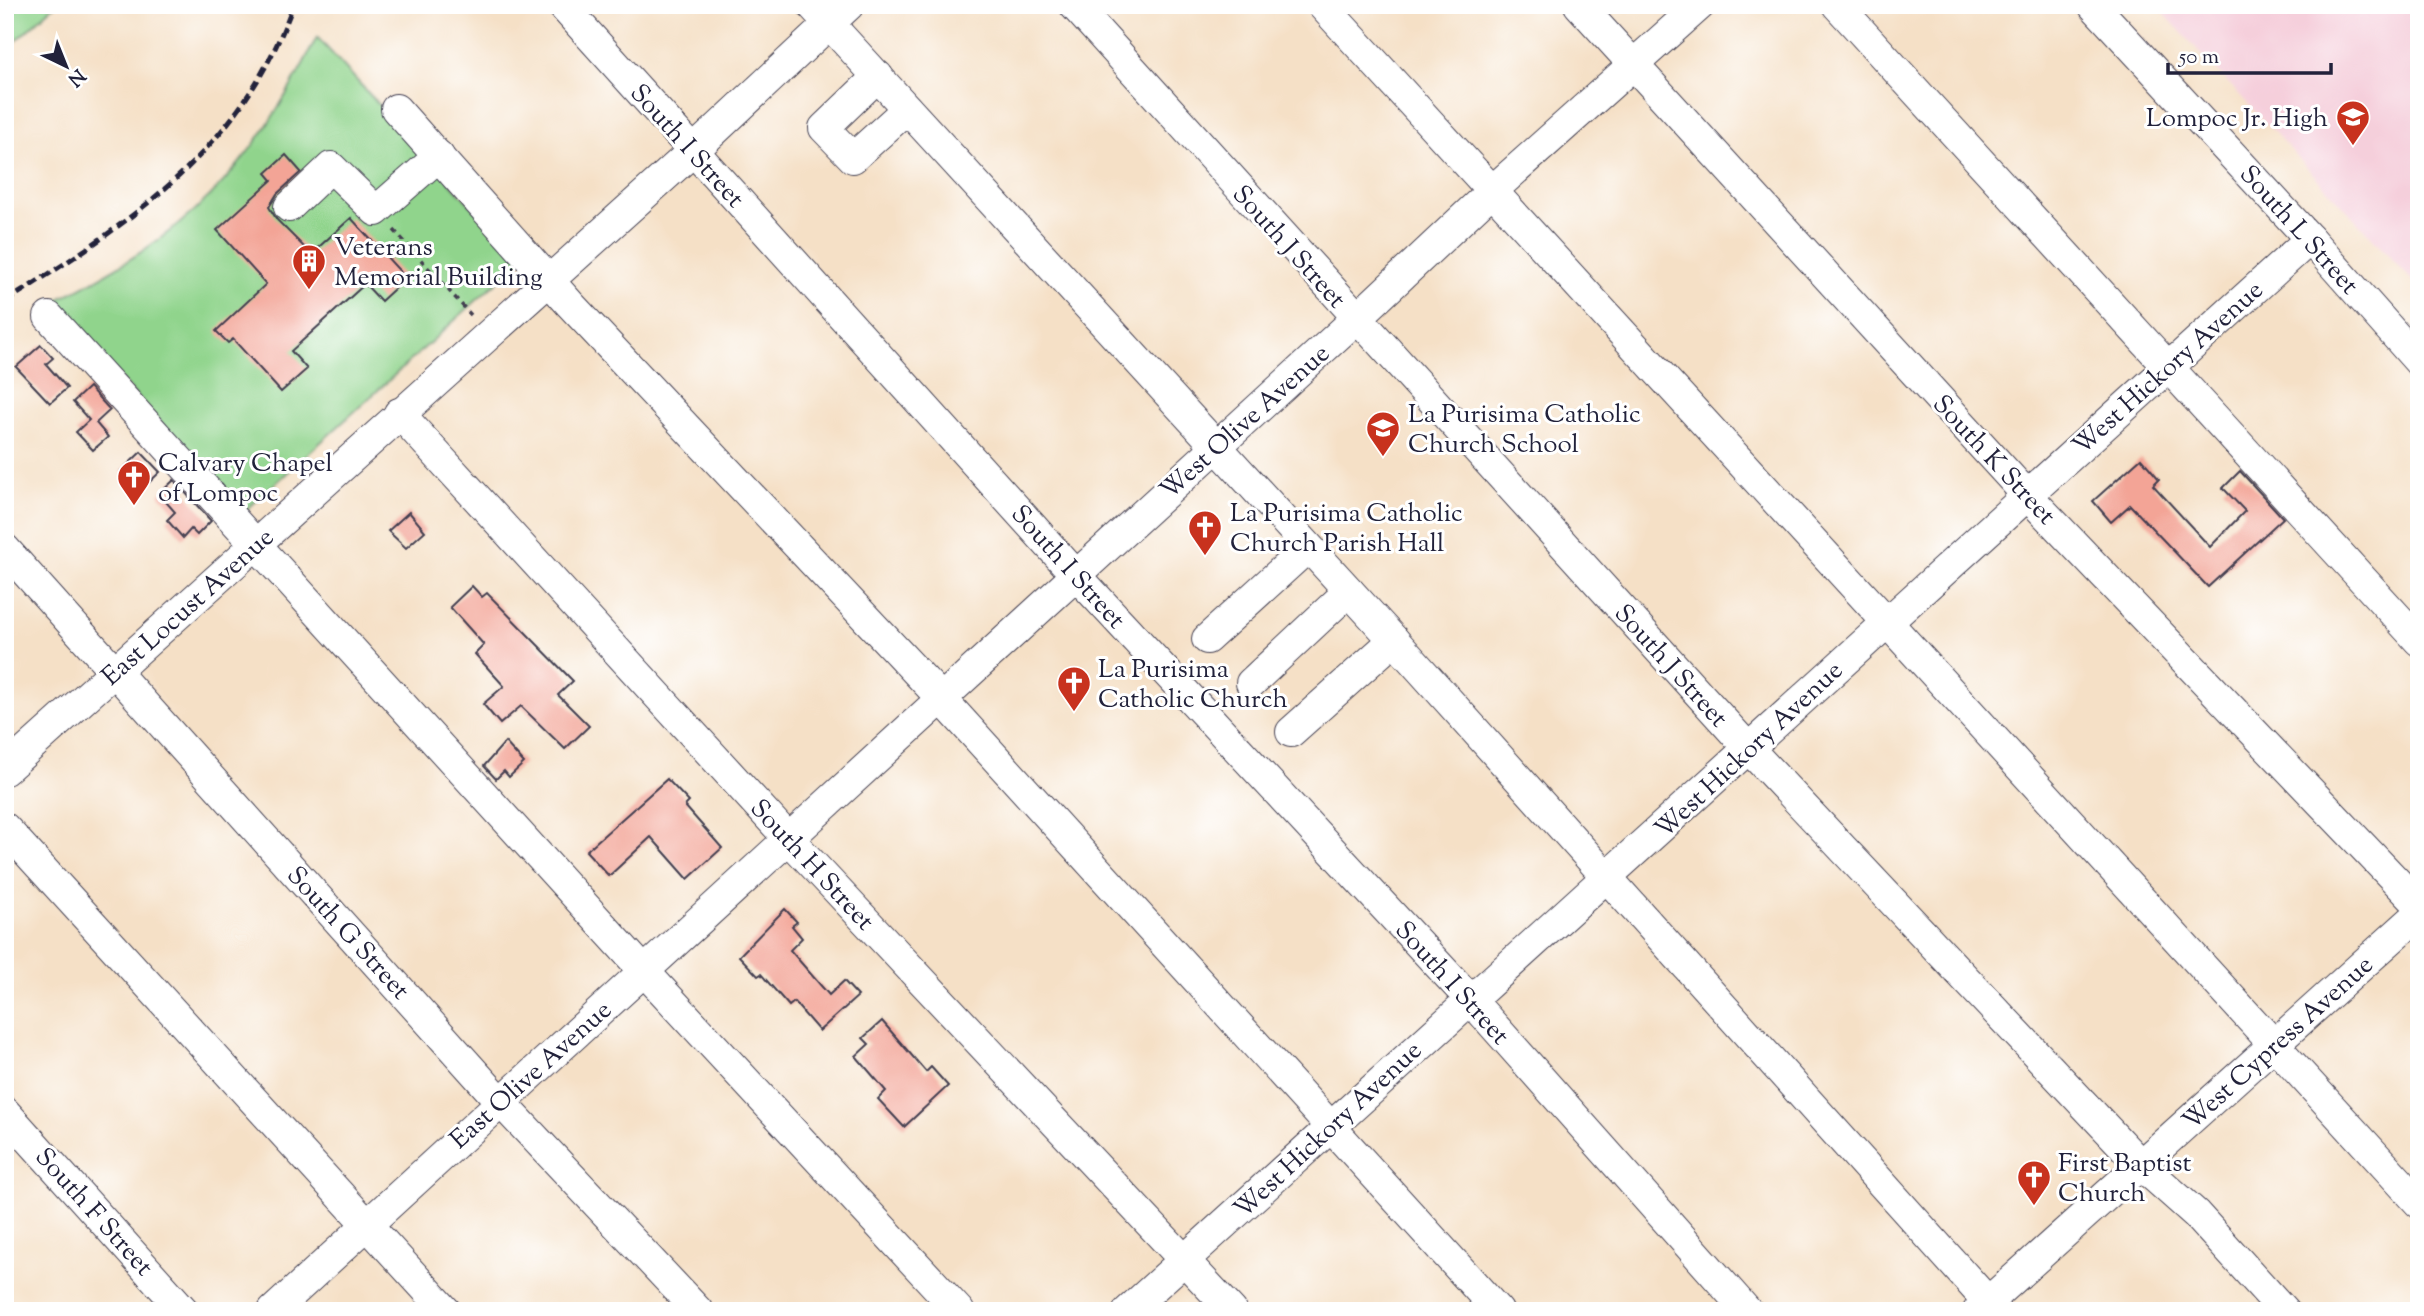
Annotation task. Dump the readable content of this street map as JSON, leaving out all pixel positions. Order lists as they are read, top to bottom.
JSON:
{
  "streets": {
    "street": [
      "South I Street",
      "South L Street",
      "South J Street",
      "West Hickory Avenue",
      "West Olive Avenue",
      "South K Street",
      "East Locust Avenue",
      "South H Street",
      "South G Street",
      "West Cypress Avenue",
      "East Olive Avenue",
      "South F Street"
    ]
  },
  "crossings": [
    ["South I Street", "West Hickory Avenue"],
    ["South I Street", "West Olive Avenue"],
    ["South I Street", "East Locust Avenue"],
    ["South L Street", "West Hickory Avenue"],
    ["South J Street", "West Hickory Avenue"],
    ["South J Street", "West Olive Avenue"],
    ["South J Street", "West Cypress Avenue"],
    ["West Hickory Avenue", "South K Street"],
    ["West Hickory Avenue", "South H Street"],
    ["West Olive Avenue", "South K Street"],
    ["West Olive Avenue", "South H Street"],
    ["West Olive Avenue", "East Olive Avenue"],
    ["East Locust Avenue", "South H Street"],
    ["East Locust Avenue", "South G Street"],
    ["South H Street", "East Olive Avenue"],
    ["South G Street", "East Olive Avenue"]
  ],
  "places": {
    "school or university": ["Lompoc Jr. High", "La Purisima Catholic Church School"],
    "building": ["Veterans Memorial Building"],
    "church": [
      "Calvary Chapel of Lompoc",
      "La Purisima Catholic Church Parish Hall",
      "La Purisima Catholic Church",
      "First Baptist Church"
    ]
  },
  "scale_bar": "50 m",
  "north": "bottom right"
}
